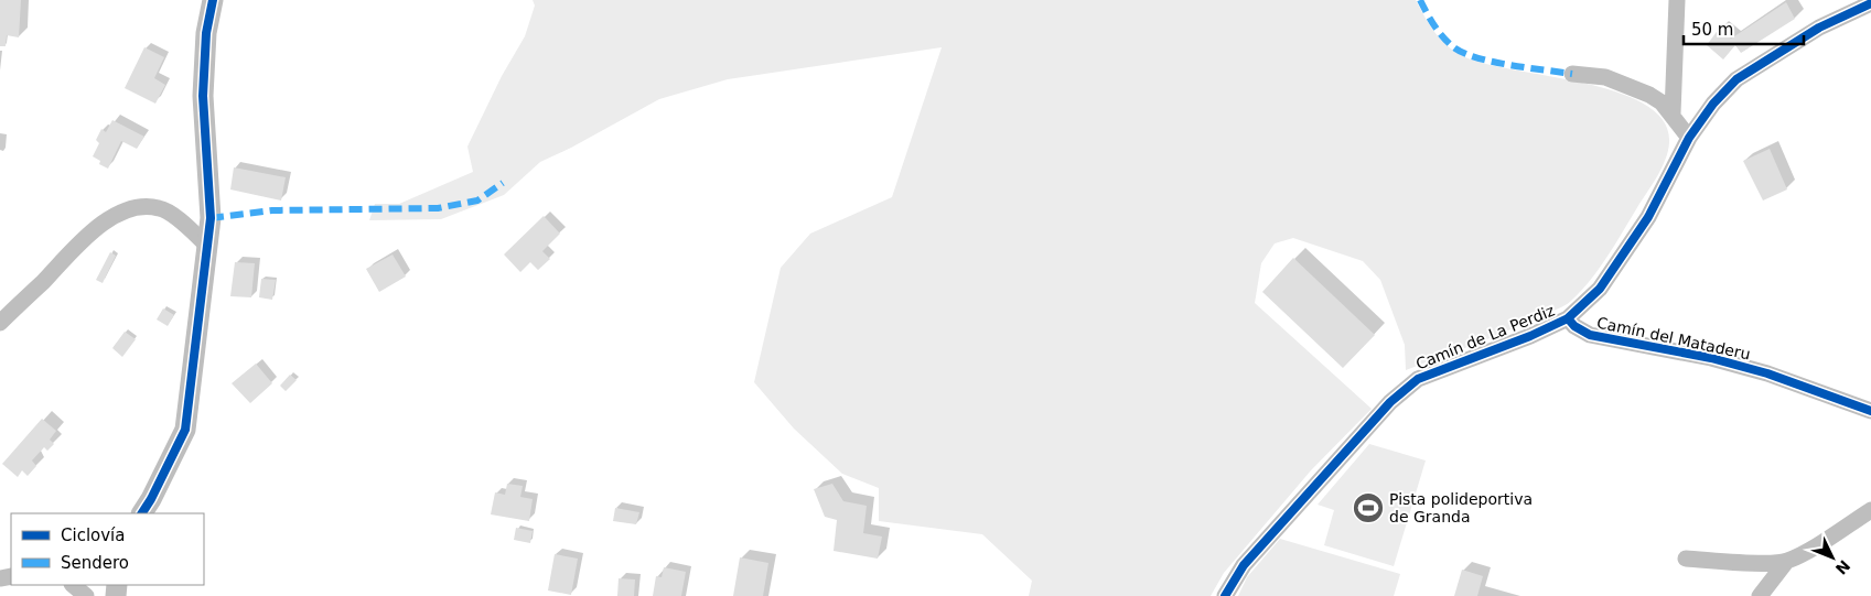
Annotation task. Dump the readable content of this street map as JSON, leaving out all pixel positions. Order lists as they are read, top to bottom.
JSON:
{
  "streets": {
    "street": ["Camín de La Perdiz", "Camín del Mataderu"]
  },
  "crossings": [
    ["Camín de La Perdiz", "Camín del Mataderu"]
  ],
  "places": {
    "sports": ["Pista polideportiva de Granda"]
  },
  "legend": ["Ciclovía", "Sendero"],
  "scale_bar": "50 m",
  "north": "bottom right"
}
